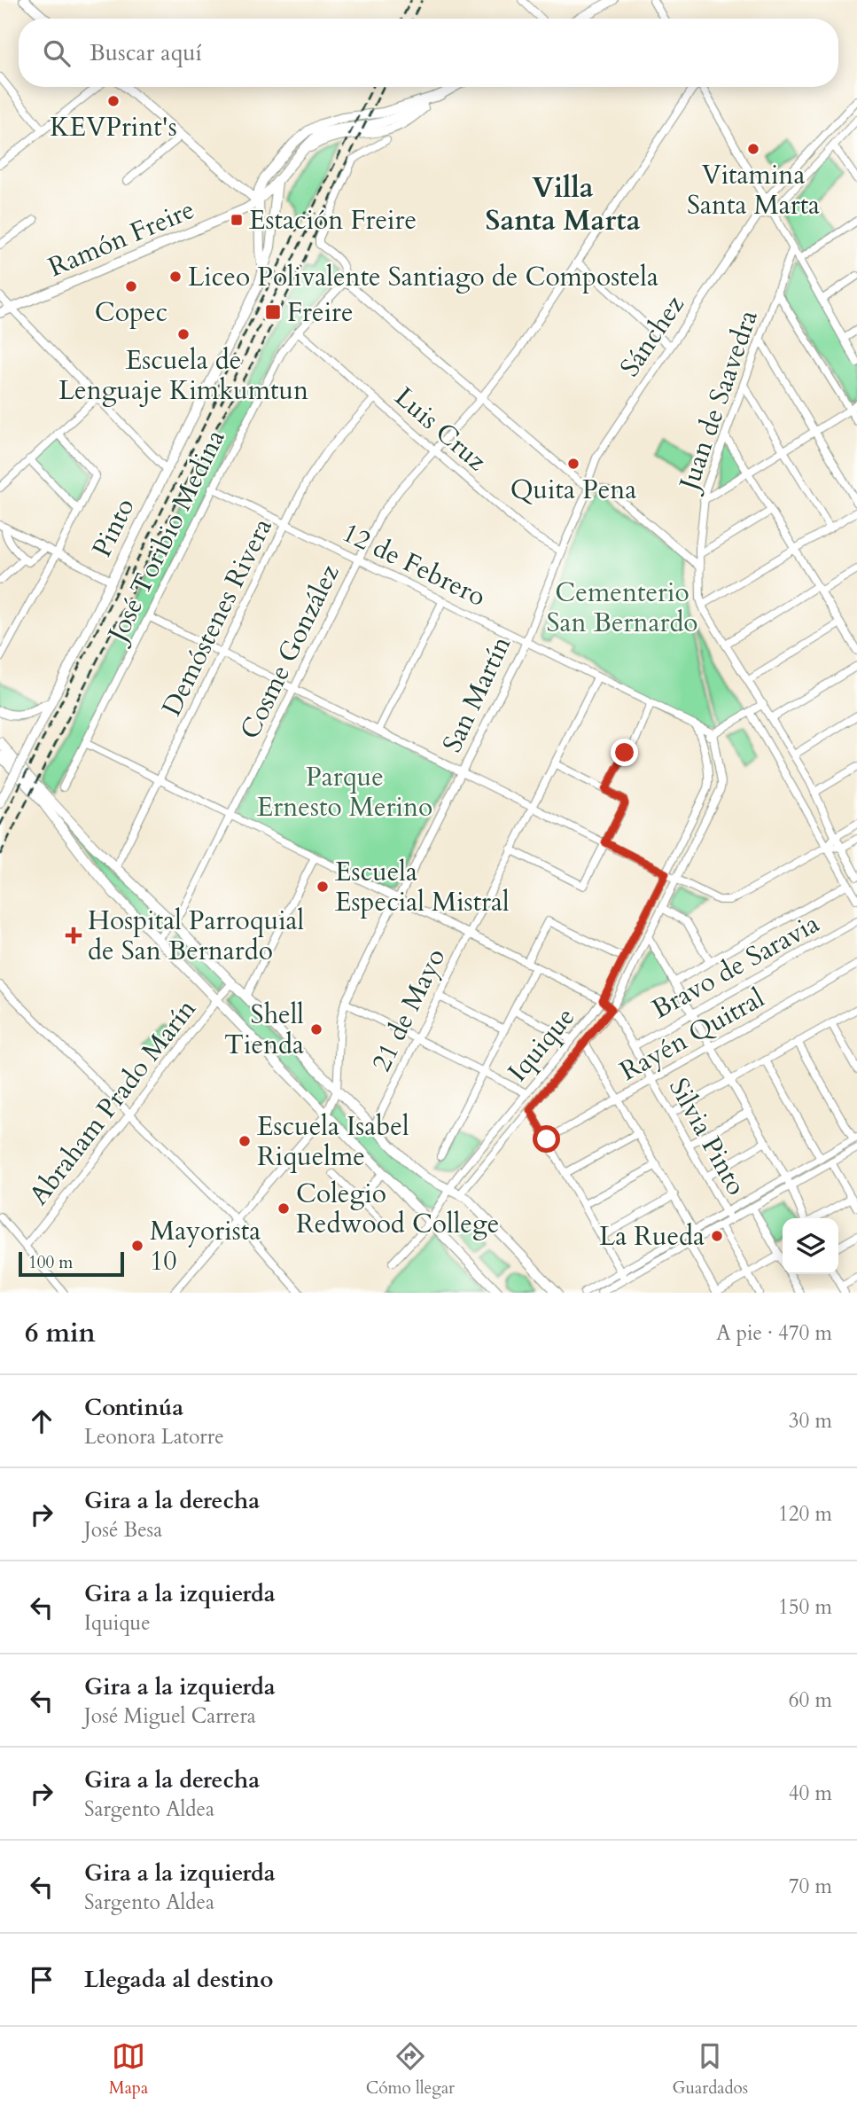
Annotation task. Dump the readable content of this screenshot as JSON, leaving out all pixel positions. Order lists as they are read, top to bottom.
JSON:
{
  "streets": {
    "main road": ["Ramón Freire", "Pinto"],
    "street": [
      "Sánchez",
      "Juan de Saavedra",
      "Luis Cruz",
      "José Toribio Medina",
      "12 de Febrero",
      "Demóstenes Rivera",
      "Cosme González",
      "San Martín",
      "Bravo de Saravia",
      "21 de Mayo",
      "Rayén Quitral",
      "Iquique",
      "Abraham Prado Marín",
      "Silvia Pinto"
    ]
  },
  "crossings": [
    ["Ramón Freire", "Pinto"],
    ["Sánchez", "San Martín"],
    ["Luis Cruz", "José Toribio Medina"],
    ["Luis Cruz", "Demóstenes Rivera"],
    ["Luis Cruz", "Cosme González"],
    ["Luis Cruz", "San Martín"],
    ["José Toribio Medina", "12 de Febrero"],
    ["José Toribio Medina", "Silvia Pinto"],
    ["12 de Febrero", "Demóstenes Rivera"],
    ["12 de Febrero", "Cosme González"],
    ["12 de Febrero", "San Martín"],
    ["12 de Febrero", "21 de Mayo"],
    ["12 de Febrero", "Iquique"],
    ["Demóstenes Rivera", "Silvia Pinto"],
    ["Cosme González", "Silvia Pinto"],
    ["San Martín", "Silvia Pinto"],
    ["Bravo de Saravia", "Silvia Pinto"],
    ["21 de Mayo", "Silvia Pinto"],
    ["Rayén Quitral", "Silvia Pinto"],
    ["Iquique", "Silvia Pinto"]
  ],
  "districts": ["Villa Santa Marta"],
  "parks": ["Cementerio San Bernardo", "Parque Ernesto Merino"],
  "places": {
    "other": [
      "KEVPrint's",
      "Vitamina Santa Marta",
      "Liceo Polivalente Santiago de Compostela",
      "Copec",
      "Escuela de Lenguaje Kimkumtun",
      "Quita Pena",
      "Escuela Especial Mistral",
      "Shell Tienda",
      "Escuela Isabel Riquelme",
      "Colegio Redwood College",
      "La Rueda",
      "Mayorista 10"
    ],
    "transit": ["Estación Freire", "Freire"],
    "health": ["Hospital Parroquial de San Bernardo"]
  },
  "scale_bar": "100 m",
  "page": {
    "search": "Buscar aquí",
    "scale": "100 m",
    "heading": ["6 min", "A pie · 470 m"],
    "list": [
      ["Continúa", "Leonora Latorre", "30 m"],
      ["Gira a la derecha", "José Besa", "120 m"],
      ["Gira a la izquierda", "Iquique", "150 m"],
      ["Gira a la izquierda", "José Miguel Carrera", "60 m"],
      ["Gira a la derecha", "Sargento Aldea", "40 m"],
      ["Gira a la izquierda", "Sargento Aldea", "70 m"],
      "Llegada al destino"
    ],
    "nav": ["Mapa", "Cómo llegar", "Guardados"]
  }
}
